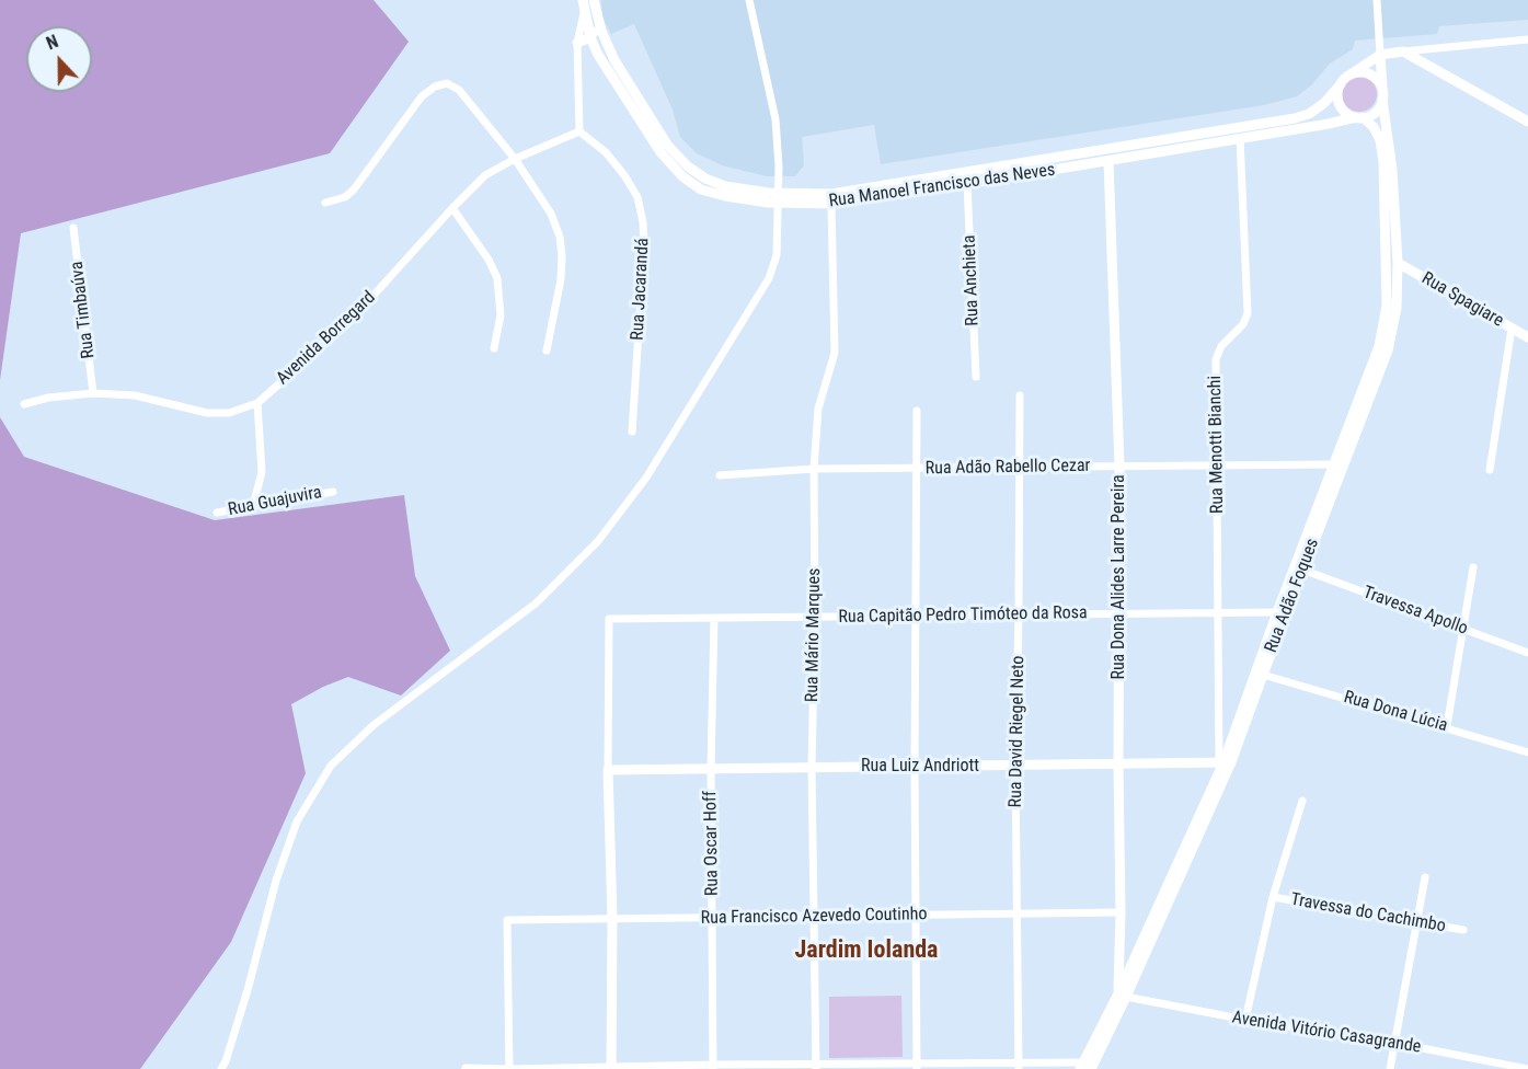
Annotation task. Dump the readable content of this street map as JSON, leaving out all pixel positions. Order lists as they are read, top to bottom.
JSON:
{
  "streets": {
    "main road": [
      "Rua Manoel Francisco das Neves",
      "Rua Spagiare",
      "Rua Dona Alides Larre Pereira",
      "Rua Adão Foques",
      "Rua Luiz Andriott"
    ],
    "street": [
      "Rua Anchieta",
      "Rua Jacarandá",
      "Rua Timbaúva",
      "Avenida Borregard",
      "Rua Menotti Bianchi",
      "Rua Adão Rabello Cezar",
      "Rua Guajuvira",
      "Travessa Apollo",
      "Rua Capitão Pedro Timóteo da Rosa",
      "Rua Mário Marques",
      "Rua Dona Lúcia",
      "Rua David Riegel Neto",
      "Rua Oscar Hoff",
      "Travessa do Cachimbo",
      "Rua Francisco Azevedo Coutinho",
      "Avenida Vitório Casagrande"
    ]
  },
  "crossings": [
    ["Rua Manoel Francisco das Neves", "Rua Anchieta"],
    ["Rua Manoel Francisco das Neves", "Rua Menotti Bianchi"],
    ["Rua Manoel Francisco das Neves", "Rua Dona Alides Larre Pereira"],
    ["Rua Manoel Francisco das Neves", "Rua Adão Foques"],
    ["Rua Manoel Francisco das Neves", "Rua Mário Marques"],
    ["Rua Jacarandá", "Avenida Borregard"],
    ["Rua Spagiare", "Rua Adão Foques"],
    ["Rua Timbaúva", "Avenida Borregard"],
    ["Rua Menotti Bianchi", "Rua Adão Rabello Cezar"],
    ["Rua Menotti Bianchi", "Rua Adão Foques"],
    ["Rua Menotti Bianchi", "Rua Capitão Pedro Timóteo da Rosa"],
    ["Rua Menotti Bianchi", "Rua Luiz Andriott"],
    ["Rua Adão Rabello Cezar", "Rua Dona Alides Larre Pereira"],
    ["Rua Adão Rabello Cezar", "Rua Adão Foques"],
    ["Rua Adão Rabello Cezar", "Rua Mário Marques"],
    ["Rua Adão Rabello Cezar", "Rua David Riegel Neto"],
    ["Rua Dona Alides Larre Pereira", "Rua Adão Foques"],
    ["Rua Dona Alides Larre Pereira", "Rua Capitão Pedro Timóteo da Rosa"],
    ["Rua Dona Alides Larre Pereira", "Rua Luiz Andriott"],
    ["Rua Dona Alides Larre Pereira", "Rua Francisco Azevedo Coutinho"],
    ["Rua Dona Alides Larre Pereira", "Avenida Vitório Casagrande"],
    ["Rua Adão Foques", "Travessa Apollo"],
    ["Rua Adão Foques", "Rua Capitão Pedro Timóteo da Rosa"],
    ["Rua Adão Foques", "Rua Dona Lúcia"],
    ["Rua Adão Foques", "Rua Luiz Andriott"],
    ["Rua Adão Foques", "Avenida Vitório Casagrande"],
    ["Rua Capitão Pedro Timóteo da Rosa", "Rua Mário Marques"],
    ["Rua Capitão Pedro Timóteo da Rosa", "Rua David Riegel Neto"],
    ["Rua Capitão Pedro Timóteo da Rosa", "Rua Luiz Andriott"],
    ["Rua Capitão Pedro Timóteo da Rosa", "Rua Oscar Hoff"],
    ["Rua Mário Marques", "Rua Luiz Andriott"],
    ["Rua Mário Marques", "Rua Francisco Azevedo Coutinho"],
    ["Rua David Riegel Neto", "Rua Luiz Andriott"],
    ["Rua David Riegel Neto", "Rua Francisco Azevedo Coutinho"],
    ["Rua Luiz Andriott", "Rua Oscar Hoff"],
    ["Rua Oscar Hoff", "Rua Francisco Azevedo Coutinho"]
  ],
  "districts": ["Jardim Iolanda"],
  "north": "top"
}
